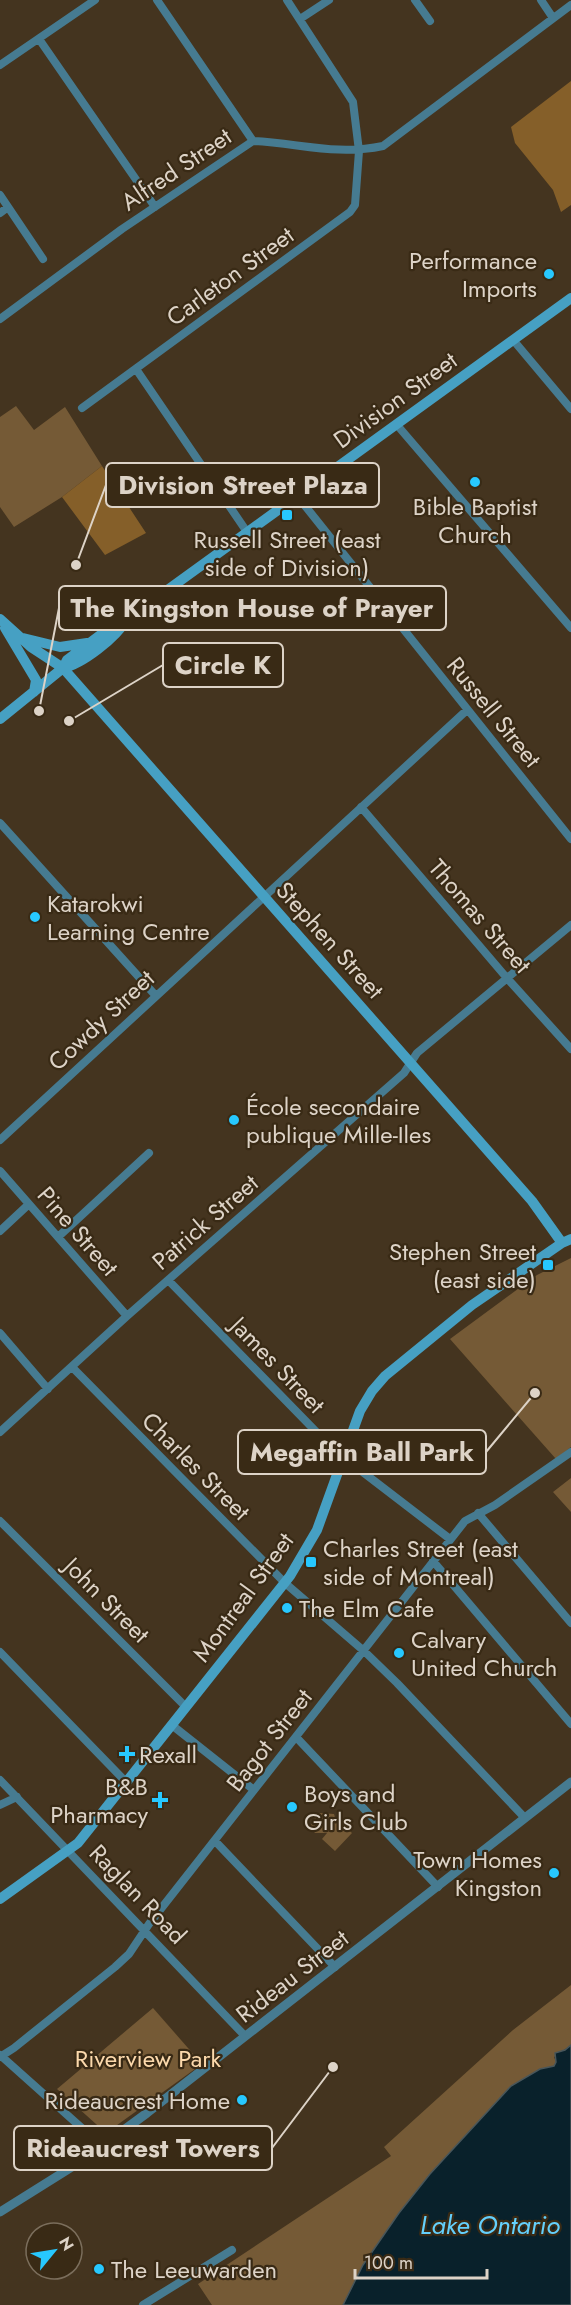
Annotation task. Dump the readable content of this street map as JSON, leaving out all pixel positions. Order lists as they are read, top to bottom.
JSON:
{
  "streets": {
    "main road": ["Division Street", "Stephen Street", "Montreal Street"],
    "street": [
      "Alfred Street",
      "Carleton Street",
      "Russell Street",
      "Thomas Street",
      "Cowdy Street",
      "Patrick Street",
      "Pine Street",
      "James Street",
      "Charles Street",
      "John Street",
      "Bagot Street",
      "Raglan Road",
      "Rideau Street"
    ]
  },
  "crossings": [
    ["Alfred Street", "Carleton Street"],
    ["Division Street", "Russell Street"],
    ["Division Street", "Stephen Street"],
    ["Russell Street", "Cowdy Street"],
    ["Thomas Street", "Cowdy Street"],
    ["Thomas Street", "Patrick Street"],
    ["Stephen Street", "Cowdy Street"],
    ["Stephen Street", "Patrick Street"],
    ["Stephen Street", "Montreal Street"],
    ["Patrick Street", "Pine Street"],
    ["Patrick Street", "James Street"],
    ["Patrick Street", "Charles Street"],
    ["James Street", "Montreal Street"],
    ["James Street", "Bagot Street"],
    ["Charles Street", "Montreal Street"],
    ["Charles Street", "Bagot Street"],
    ["Charles Street", "Rideau Street"],
    ["Montreal Street", "John Street"],
    ["Montreal Street", "Raglan Road"],
    ["Bagot Street", "Raglan Road"],
    ["Raglan Road", "Rideau Street"]
  ],
  "water": ["Lake Ontario"],
  "parks": ["Riverview Park"],
  "places": {
    "other": [
      "Performance Imports",
      "Bible Baptist Church",
      "Division Street Plaza",
      "The Kingston House of Prayer",
      "Circle K",
      "Katarokwi Learning Centre",
      "École secondaire publique Mille-Iles",
      "Megaffin Ball Park",
      "The Elm Cafe",
      "Calvary United Church",
      "Boys and Girls Club",
      "Town Homes Kingston",
      "Rideaucrest Towers",
      "Rideaucrest Home",
      "The Leeuwarden"
    ],
    "transit": ["Russell Street (east side of Division)", "Stephen Street (east side)", "Charles Street (east side of Montreal)"],
    "health": ["Rexall", "B&B Pharmacy"]
  },
  "scale_bar": "100 m",
  "north": "top right"
}
